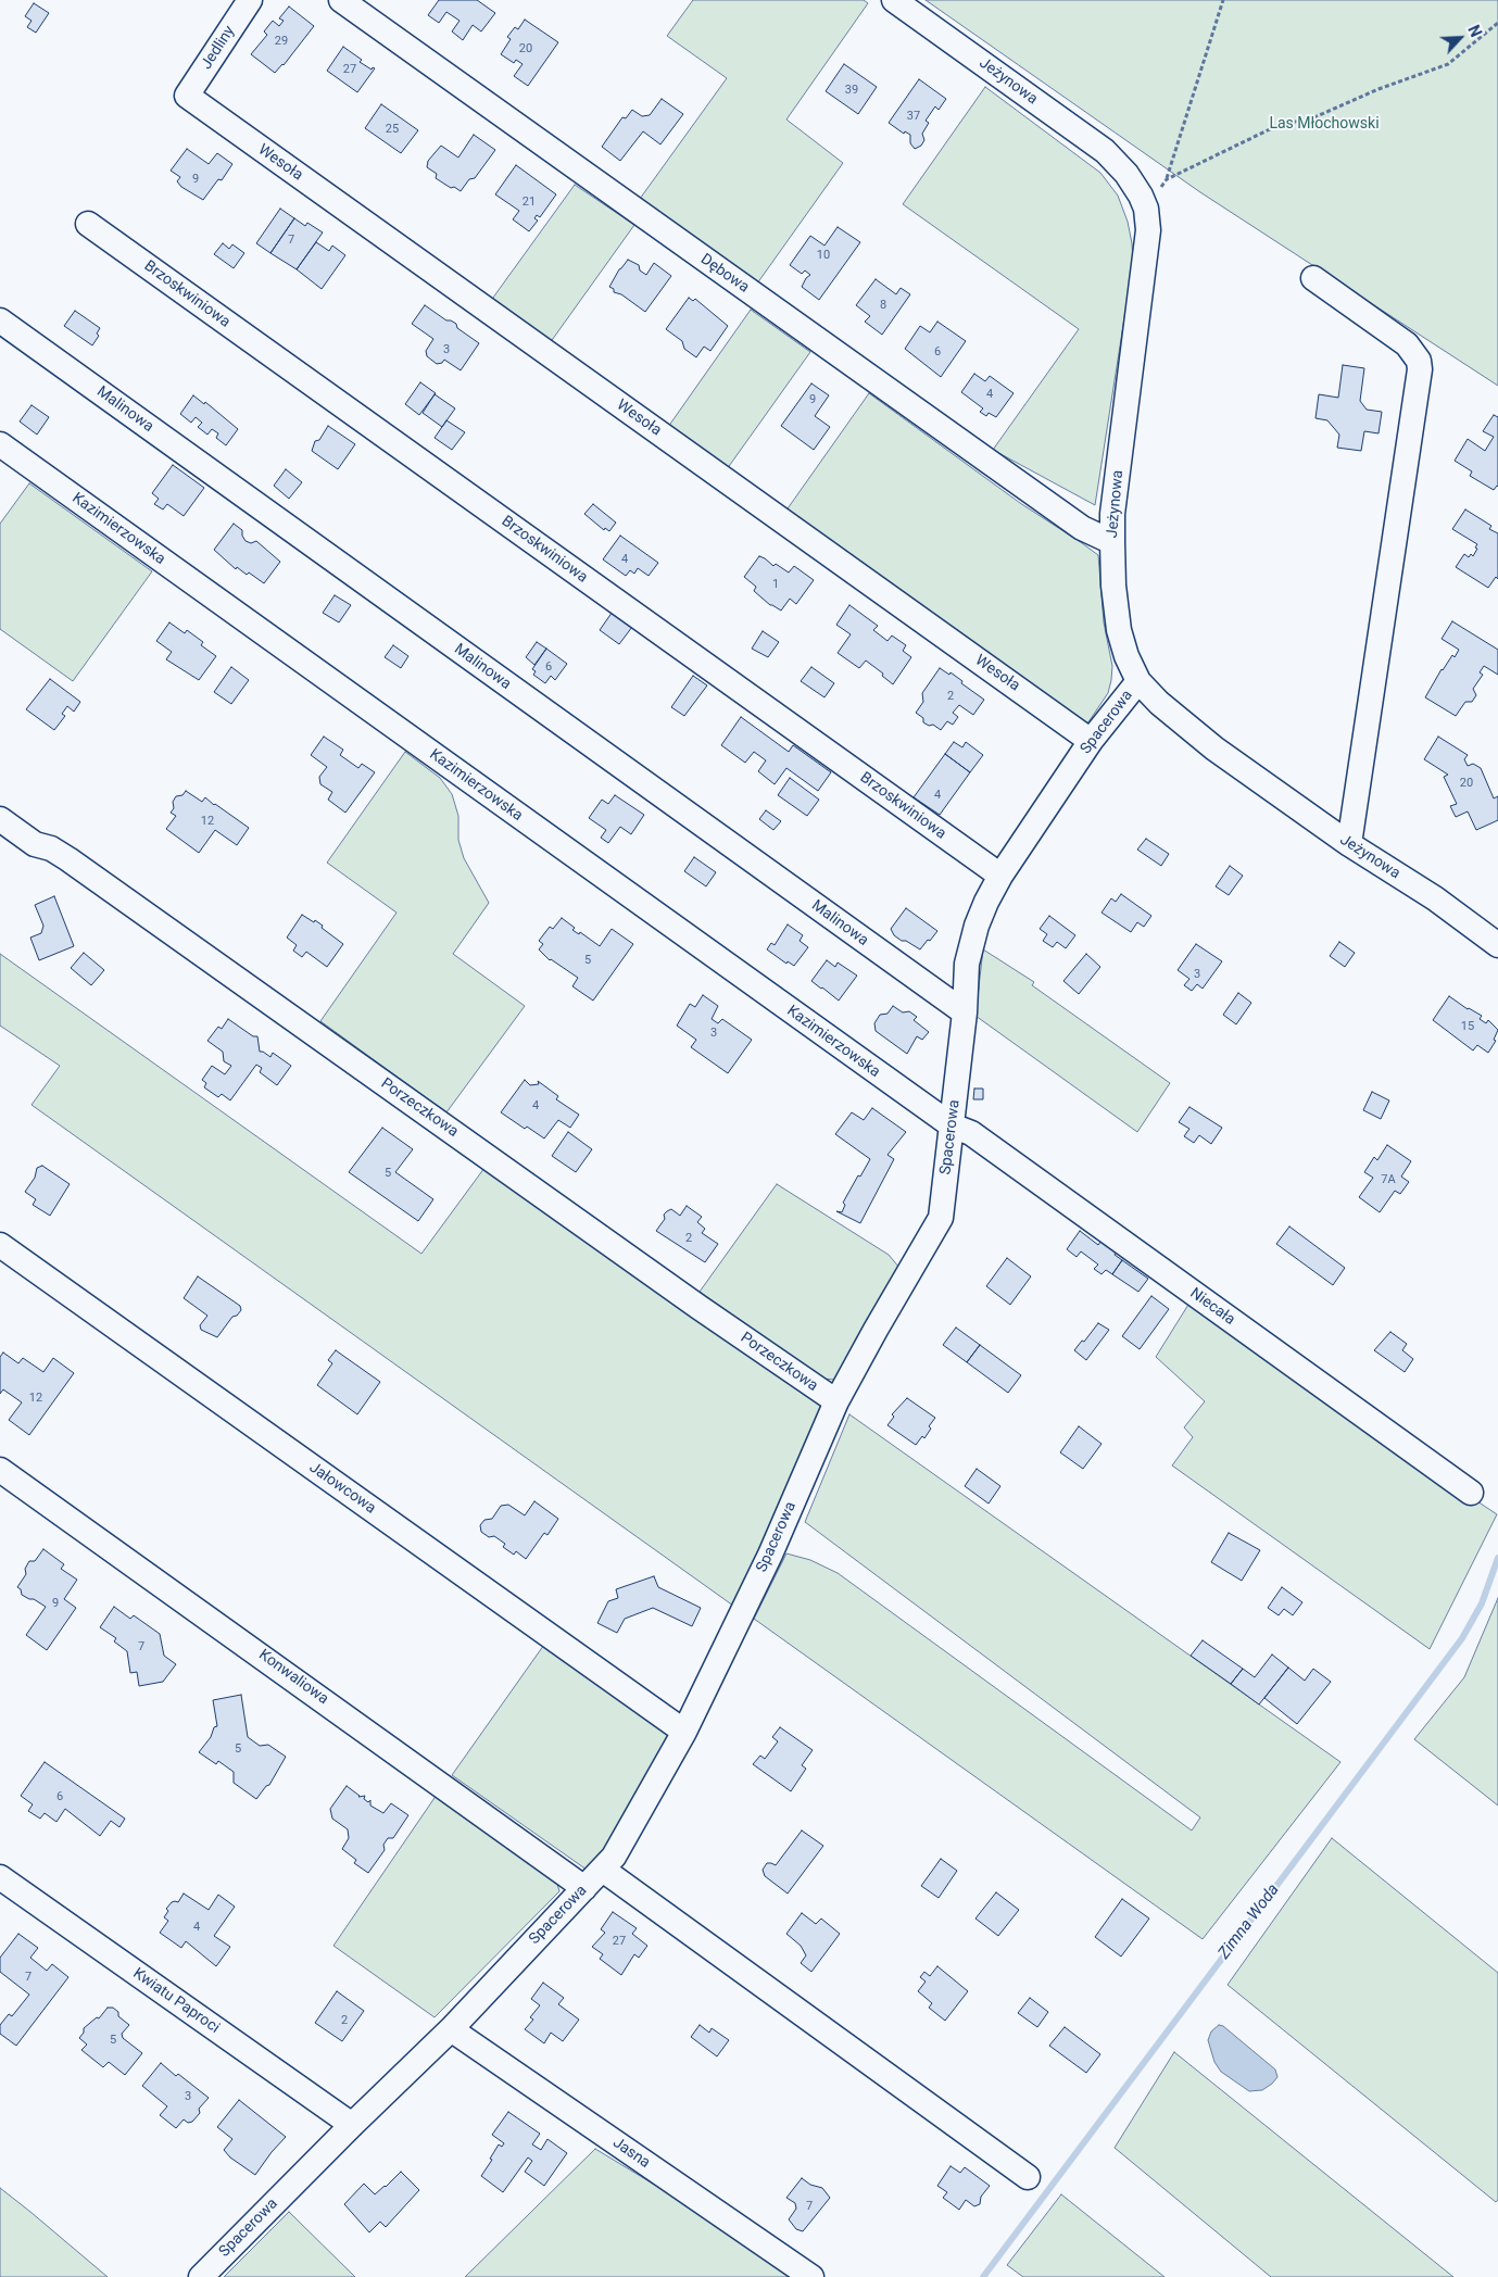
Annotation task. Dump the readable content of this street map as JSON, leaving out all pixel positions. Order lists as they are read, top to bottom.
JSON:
{
  "streets": {
    "street": [
      "Jedliny",
      "Jeżynowa",
      "Wesoła",
      "Dębowa",
      "Brzoskwiniowa",
      "Malinowa",
      "Kazimierzowska",
      "Spacerowa",
      "Porzeczkowa",
      "Niecała",
      "Jałowcowa",
      "Konwaliowa",
      "Kwiatu Paproci",
      "Jasna"
    ]
  },
  "crossings": [
    ["Jedliny", "Wesoła"],
    ["Jeżynowa", "Dębowa"],
    ["Jeżynowa", "Spacerowa"],
    ["Wesoła", "Spacerowa"],
    ["Brzoskwiniowa", "Spacerowa"],
    ["Malinowa", "Spacerowa"],
    ["Kazimierzowska", "Spacerowa"],
    ["Kazimierzowska", "Niecała"],
    ["Spacerowa", "Porzeczkowa"],
    ["Spacerowa", "Niecała"],
    ["Spacerowa", "Jałowcowa"],
    ["Spacerowa", "Konwaliowa"],
    ["Spacerowa", "Kwiatu Paproci"],
    ["Spacerowa", "Jasna"]
  ],
  "water": ["Zimna Woda"],
  "parks": ["Las Młochowski"],
  "house_numbers": [
    "29",
    "20",
    "27",
    "39",
    "37",
    "25",
    "9",
    "21",
    "7",
    "10",
    "8",
    "3",
    "6",
    "4",
    "9",
    "4",
    "1",
    "6",
    "2",
    "20",
    "4",
    "12",
    "5",
    "3",
    "15",
    "3",
    "4",
    "5",
    "7A",
    "2",
    "12",
    "9",
    "7",
    "5",
    "6",
    "4",
    "27",
    "7",
    "2",
    "5",
    "3",
    "7"
  ],
  "north": "top right"
}
